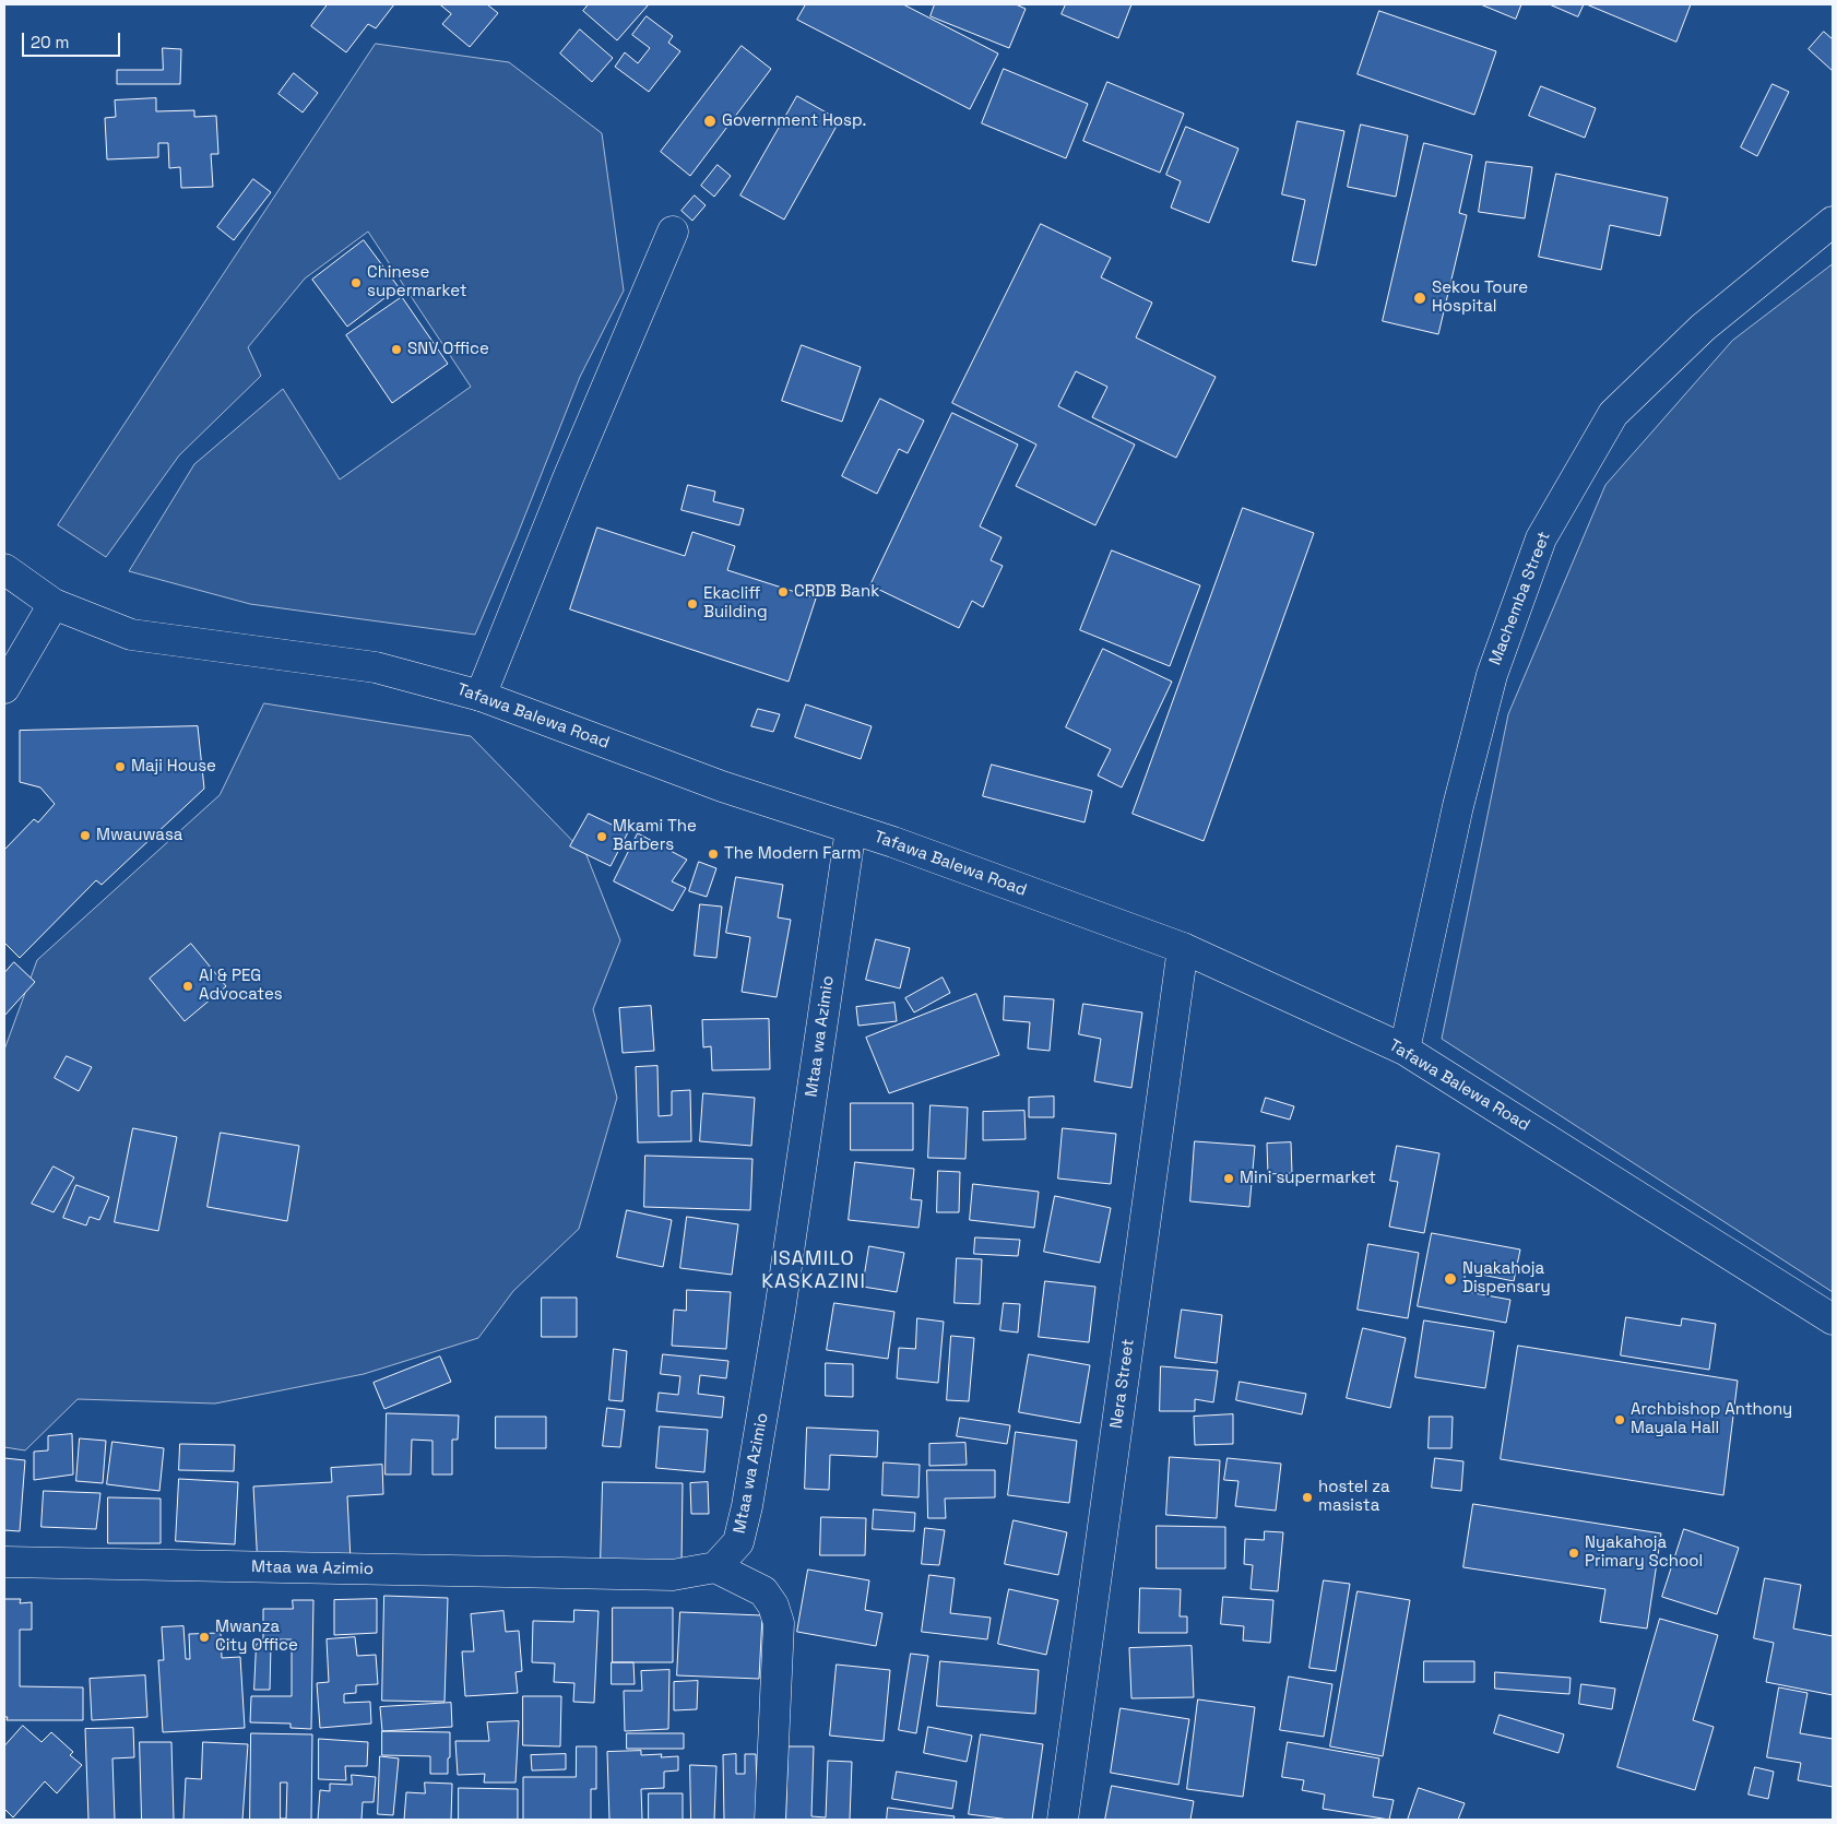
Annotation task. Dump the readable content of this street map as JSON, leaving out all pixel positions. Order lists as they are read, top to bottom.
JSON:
{
  "streets": {
    "street": [
      "Machemba Street",
      "Tafawa Balewa Road",
      "Mtaa wa Azimio",
      "Nera Street"
    ]
  },
  "crossings": [
    ["Machemba Street", "Tafawa Balewa Road"],
    ["Tafawa Balewa Road", "Mtaa wa Azimio"],
    ["Tafawa Balewa Road", "Nera Street"]
  ],
  "districts": ["ISAMILO KASKAZINI"],
  "places": [
    "Government Hosp.",
    "Chinese supermarket",
    "Sekou Toure Hospital",
    "SNV Office",
    "CRDB Bank",
    "Ekacliff Building",
    "Maji House",
    "Mwauwasa",
    "Mkami The Barbers",
    "The Modern Farm",
    "AI & PEG Advocates",
    "Mini supermarket",
    "Nyakahoja Dispensary",
    "Archbishop Anthony Mayala Hall",
    "hostel za masista",
    "Nyakahoja Primary School",
    "Mwanza City Office"
  ],
  "scale_bar": "20 m"
}
